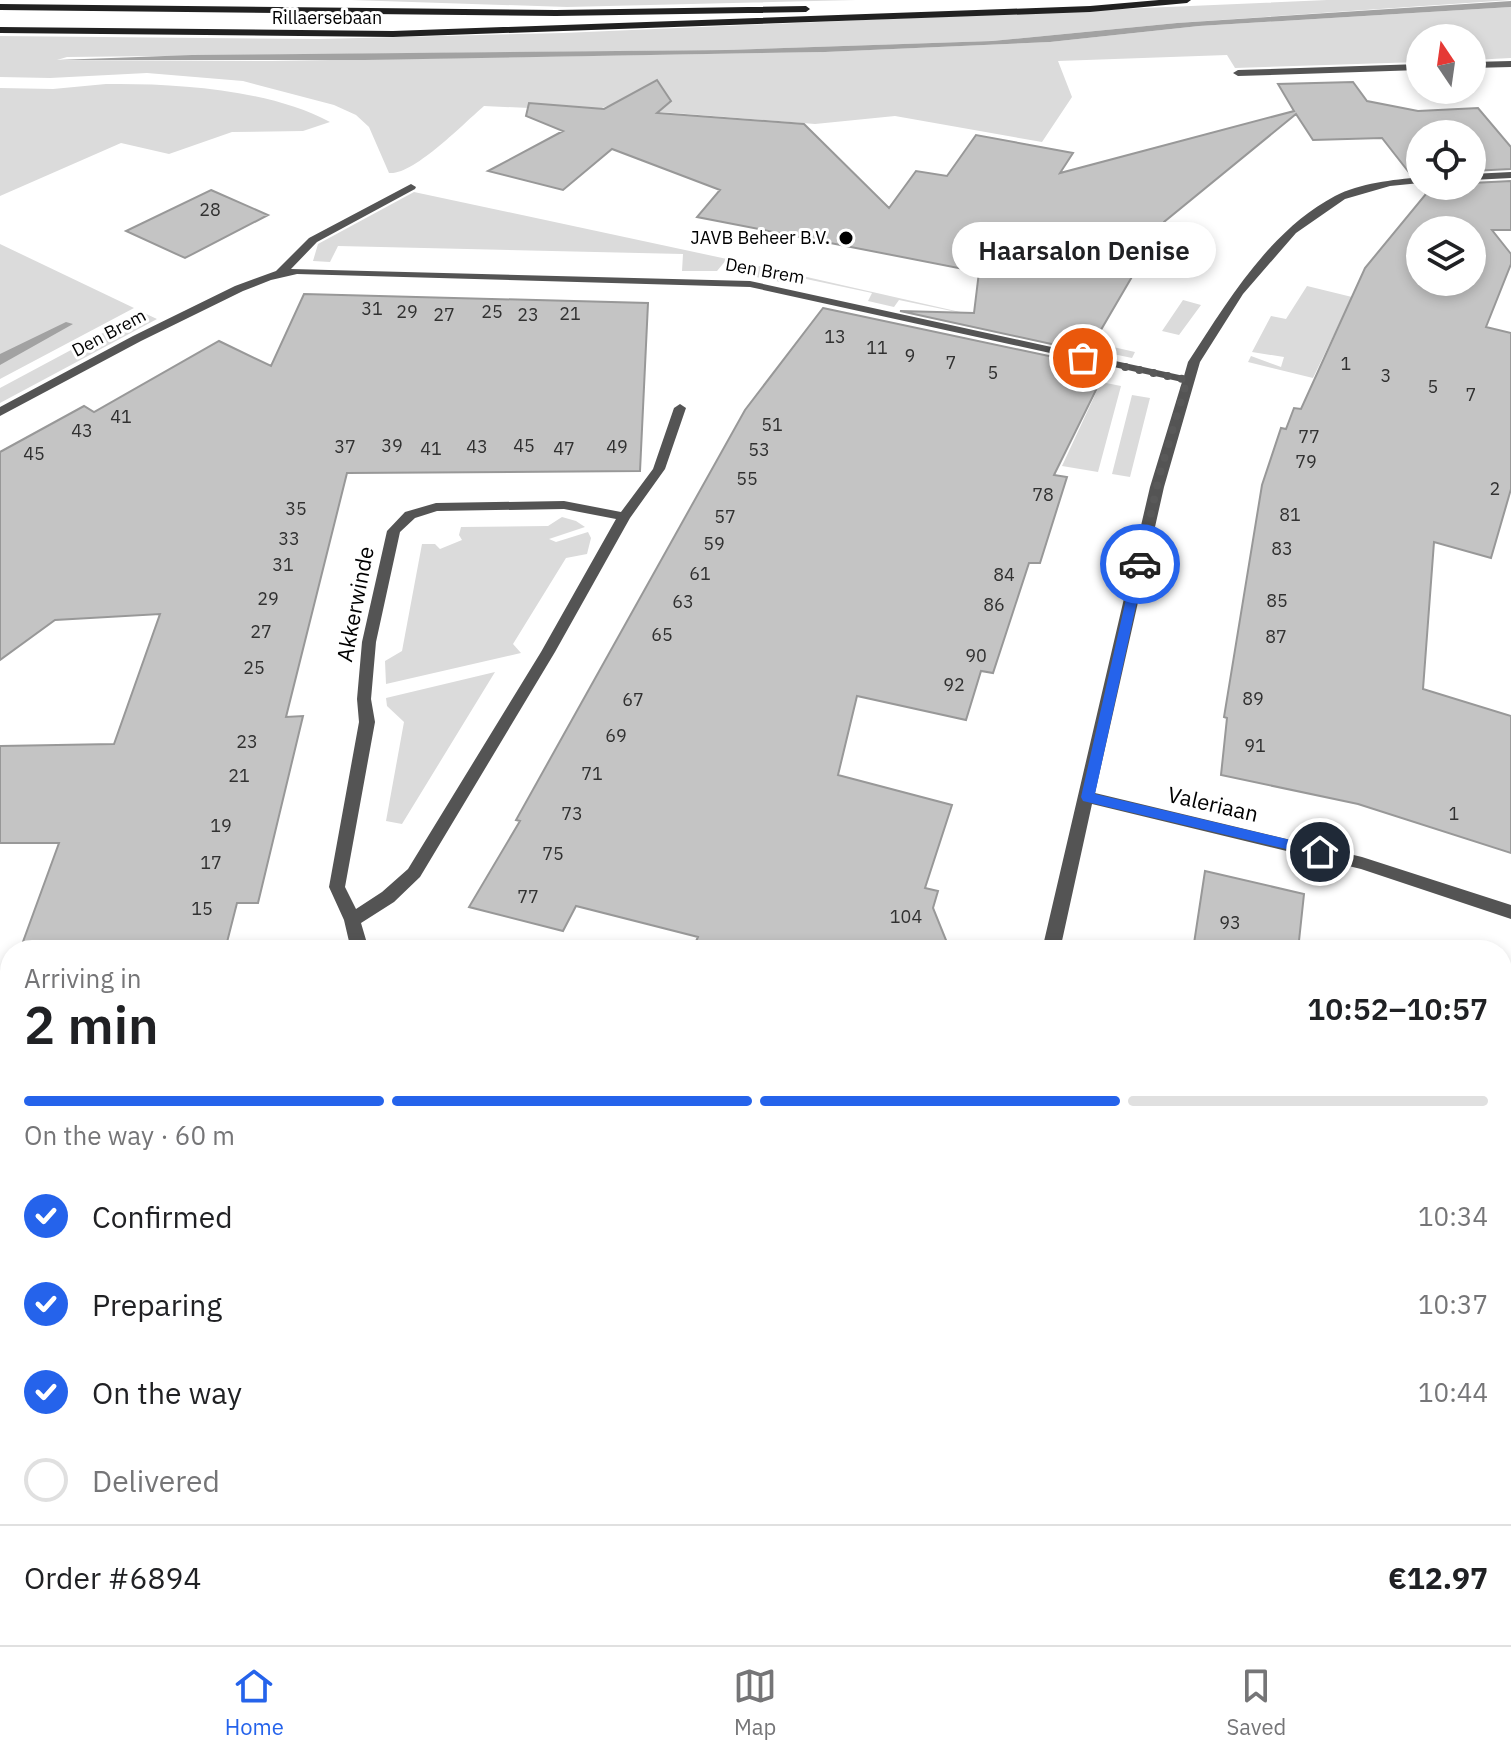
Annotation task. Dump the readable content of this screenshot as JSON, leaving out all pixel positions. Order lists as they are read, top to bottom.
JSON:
{
  "streets": {
    "street": [
      "Rillaersebaan",
      "Den Brem",
      "Akkerwinde",
      "Valeriaan"
    ]
  },
  "places": ["JAVB Beheer B.V.", "Haarsalon Denise"],
  "house_numbers": [
    "28",
    "31",
    "29",
    "25",
    "21",
    "27",
    "23",
    "13",
    "11",
    "9",
    "7",
    "1",
    "5",
    "3",
    "5",
    "7",
    "41",
    "51",
    "43",
    "77",
    "39",
    "45",
    "37",
    "43",
    "49",
    "41",
    "47",
    "53",
    "45",
    "79",
    "55",
    "2",
    "78",
    "35",
    "81",
    "57",
    "33",
    "59",
    "83",
    "31",
    "61",
    "84",
    "29",
    "85",
    "63",
    "86",
    "27",
    "65",
    "87",
    "90",
    "25",
    "92",
    "89",
    "67",
    "69",
    "23",
    "91",
    "71",
    "21",
    "73",
    "1",
    "19",
    "75",
    "17",
    "77",
    "15",
    "104",
    "93"
  ],
  "north": "top",
  "page": {
    "bubble": "Haarsalon Denise",
    "heading": ["2 min", "Arriving in", "10:52–10:57"],
    "panel": ["Order #6894", "€12.97"],
    "bar": "On the way · 60 m",
    "list": [
      ["Confirmed", "10:34"],
      ["Preparing", "10:37"],
      ["On the way", "10:44"],
      "Delivered"
    ],
    "tabs": ["Home", "Map", "Saved"]
  }
}
